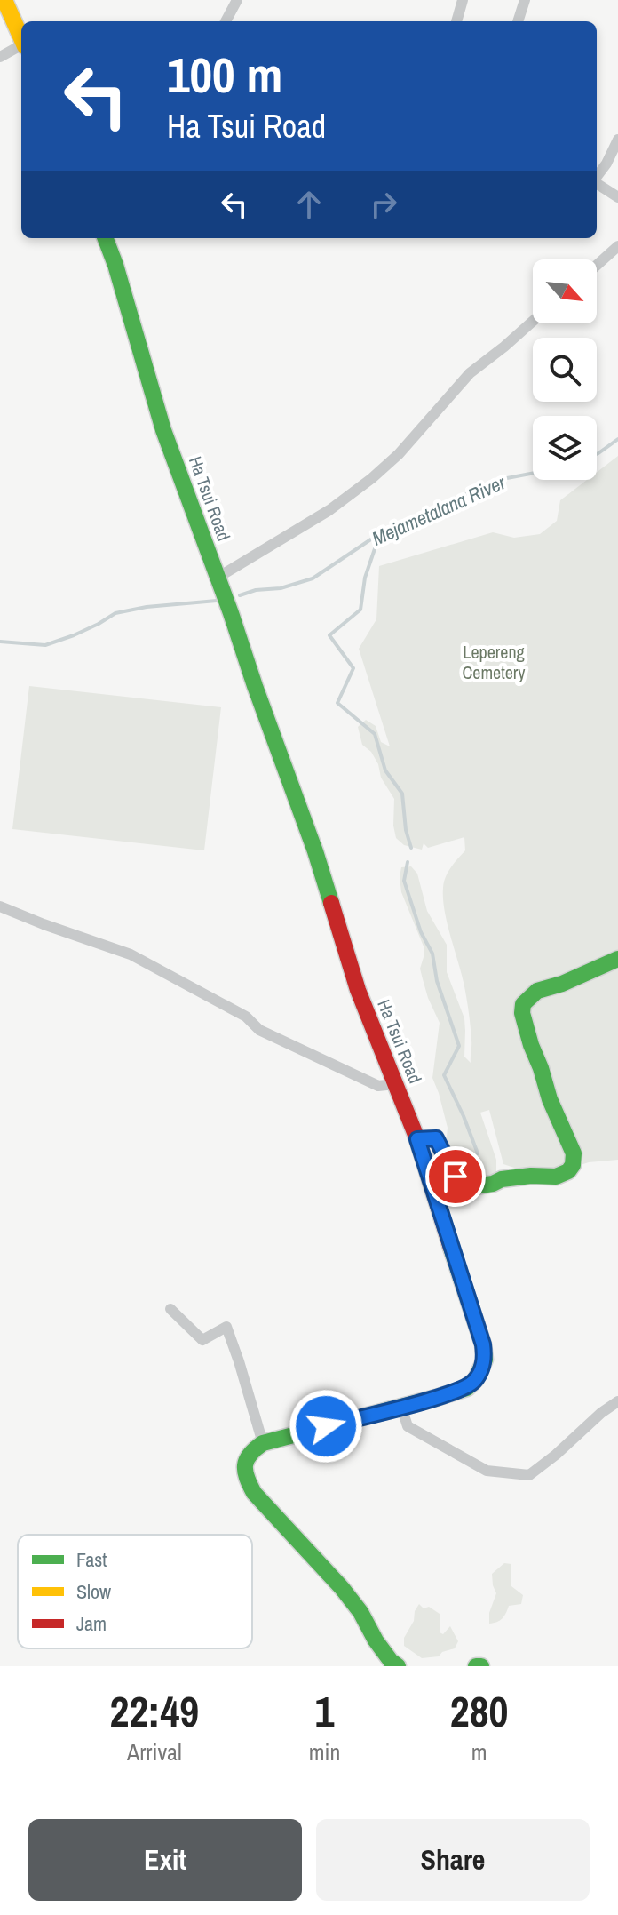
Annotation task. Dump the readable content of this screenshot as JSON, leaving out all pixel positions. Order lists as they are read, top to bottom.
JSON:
{
  "streets": {
    "street": ["Ha Tsui Road"]
  },
  "water": ["Mejametalana River"],
  "parks": ["Lepereng Cemetery"],
  "legend": ["Fast", "Slow", "Jam"],
  "north": "bottom right",
  "page": {
    "turn": ["100 m", "Ha Tsui Road"],
    "eta": [
      "22:49",
      "Arrival",
      "1",
      "min",
      "280",
      "m"
    ],
    "buttons": ["Exit", "Share"]
  }
}
